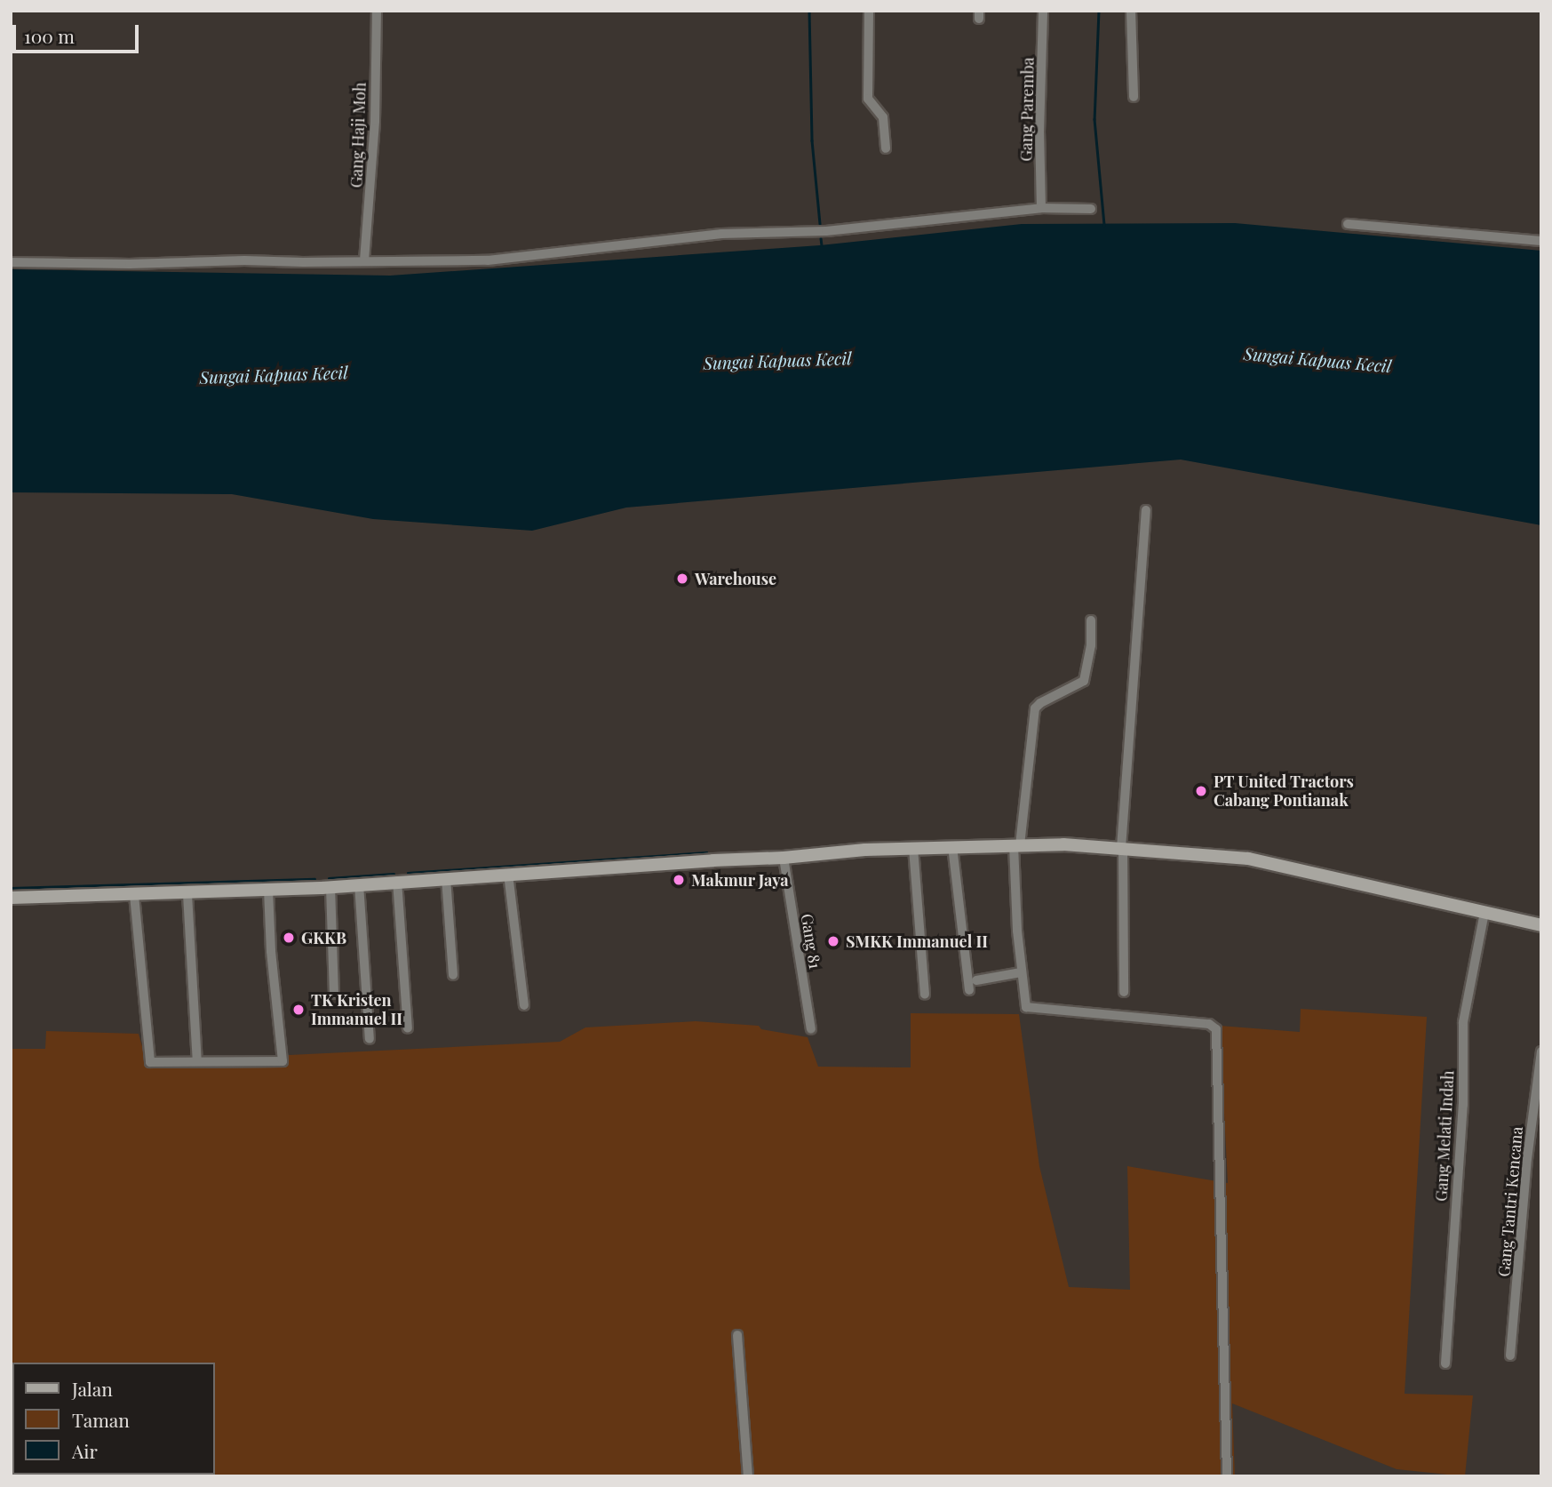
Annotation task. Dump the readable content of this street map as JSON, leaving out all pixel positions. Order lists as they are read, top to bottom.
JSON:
{
  "streets": {
    "street": [
      "Gang Paremba",
      "Gang Haji Moh",
      "Gang 81",
      "Gang Melati Indah",
      "Gang Tantri Kencana"
    ]
  },
  "water": ["Sungai Kapuas Kecil"],
  "places": [
    "Warehouse",
    "PT United Tractors Cabang Pontianak",
    "Makmur Jaya",
    "GKKB",
    "SMKK Immanuel II",
    "TK Kristen Immanuel II"
  ],
  "legend": ["Jalan", "Taman", "Air"],
  "scale_bar": "100 m"
}
